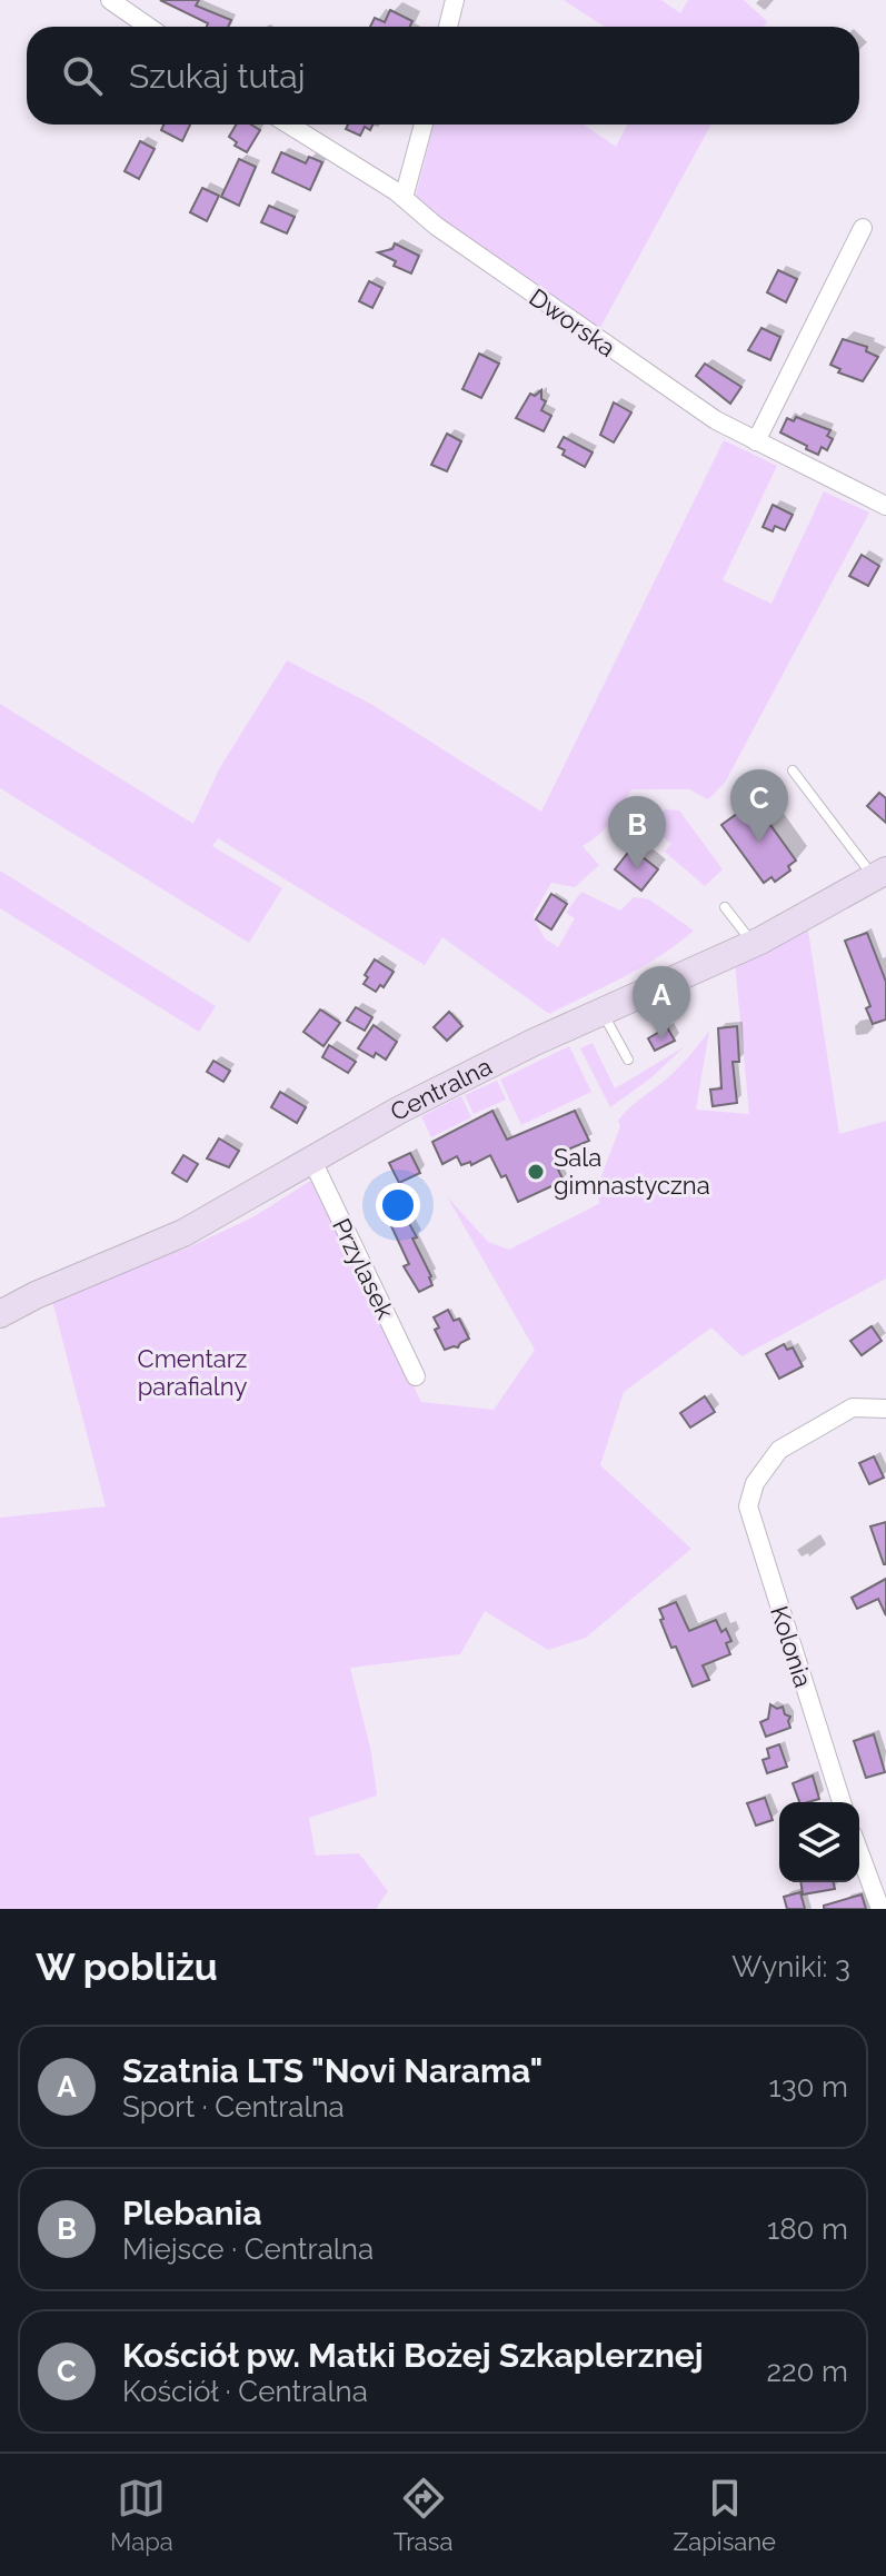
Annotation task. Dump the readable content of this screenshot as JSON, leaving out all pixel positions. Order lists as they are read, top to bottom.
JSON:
{
  "streets": {
    "street": [
      "Dworska",
      "Centralna",
      "Przylasek",
      "Kolonia"
    ]
  },
  "crossings": [
    ["Centralna", "Przylasek"]
  ],
  "parks": ["Cmentarz parafialny"],
  "places": ["Sala gimnastyczna"],
  "page": {
    "search": "Szukaj tutaj",
    "pins": ["C", "B", "A"],
    "heading": ["W pobliżu", "Wyniki: 3"],
    "list": [
      {
        "mark": "A",
        "name": "Szatnia LTS \"Novi Narama\"",
        "note": "Sport · Centralna",
        "value": "130 m"
      },
      {
        "mark": "B",
        "name": "Plebania",
        "note": "Miejsce · Centralna",
        "value": "180 m"
      },
      {
        "mark": "C",
        "name": "Kościół pw. Matki Bożej Szkaplerznej",
        "note": "Kościół · Centralna",
        "value": "220 m"
      }
    ],
    "nav": ["Mapa", "Trasa", "Zapisane"]
  }
}
